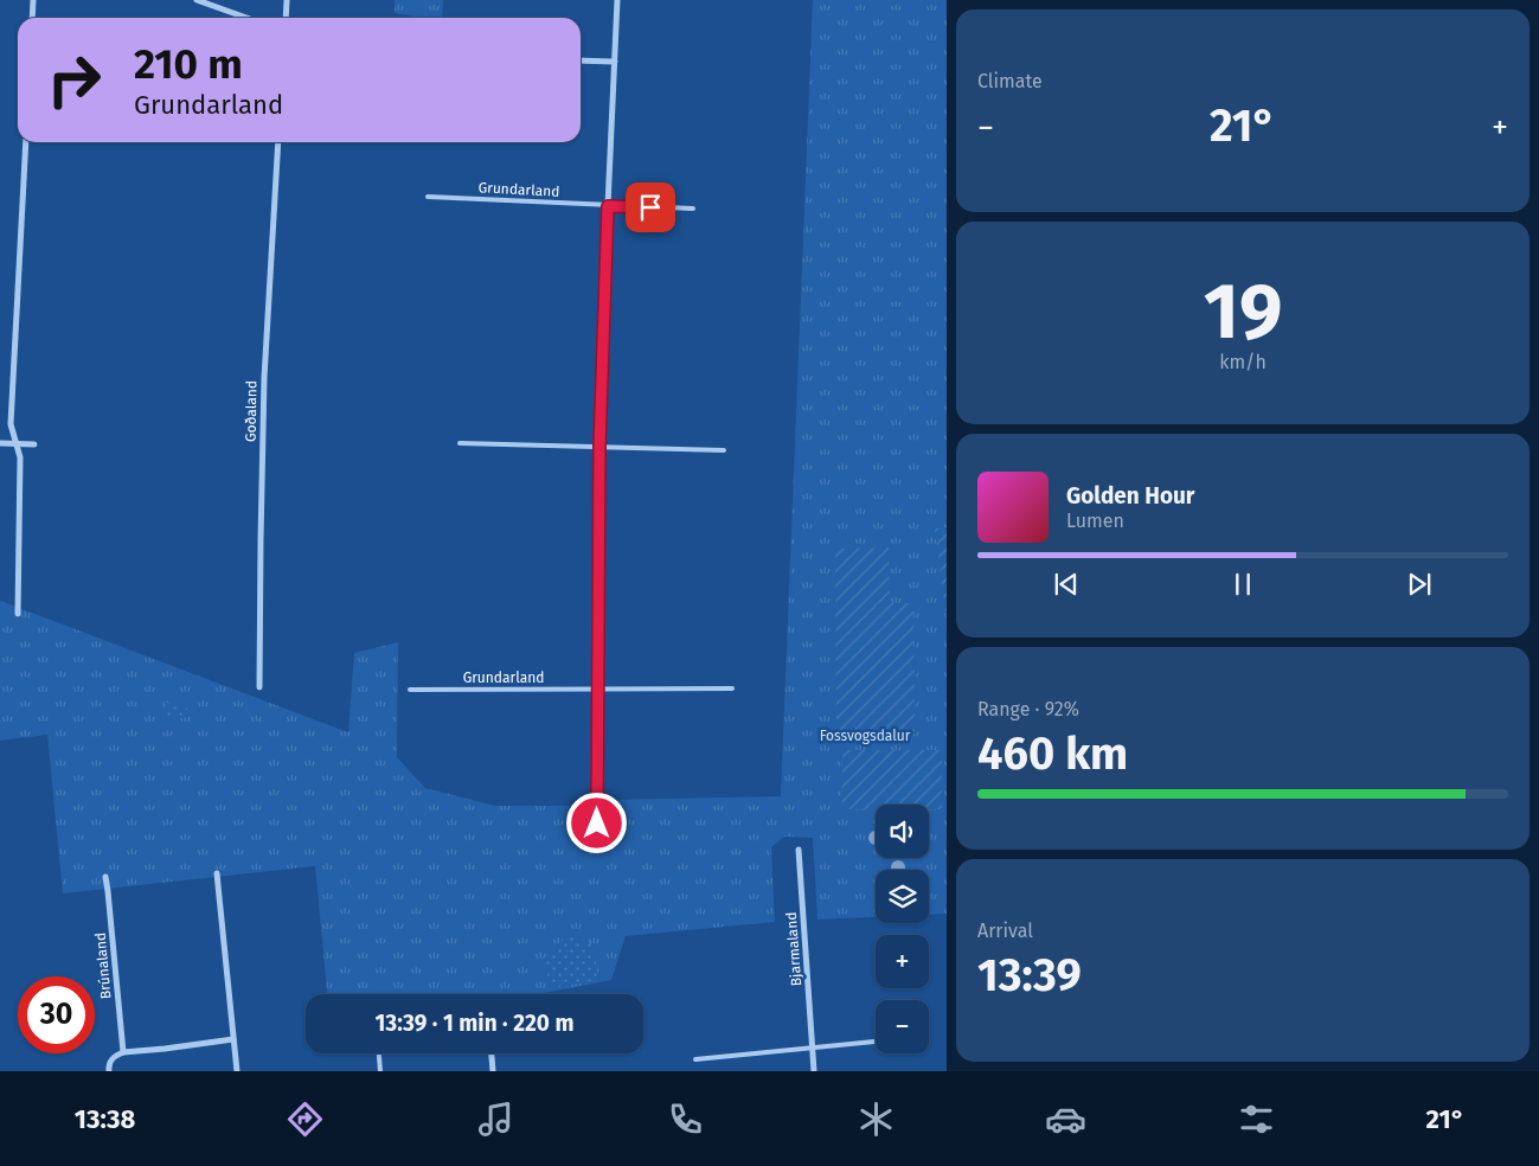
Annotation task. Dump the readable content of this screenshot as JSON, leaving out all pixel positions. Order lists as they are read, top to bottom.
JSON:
{
  "streets": {
    "street": ["Goðaland", "Bjarmaland", "Brúnaland"],
    "lane": ["Grundarland"]
  },
  "parks": ["Fossvogsdalur"],
  "page": {
    "tile": [
      "Climate",
      ["19", "km/h"],
      ["Range · 92%", "460 km"],
      ["Arrival", "13:39"]
    ],
    "turn": ["210 m", "Grundarland"],
    "heat": ["−", "21°", "+"],
    "song": ["Golden Hour", "Lumen"],
    "map_buttons": ["+", "−"],
    "limit": "30",
    "trip": "13:39 · 1 min · 220 m",
    "tabs": ["13:38", "21°"]
  }
}
